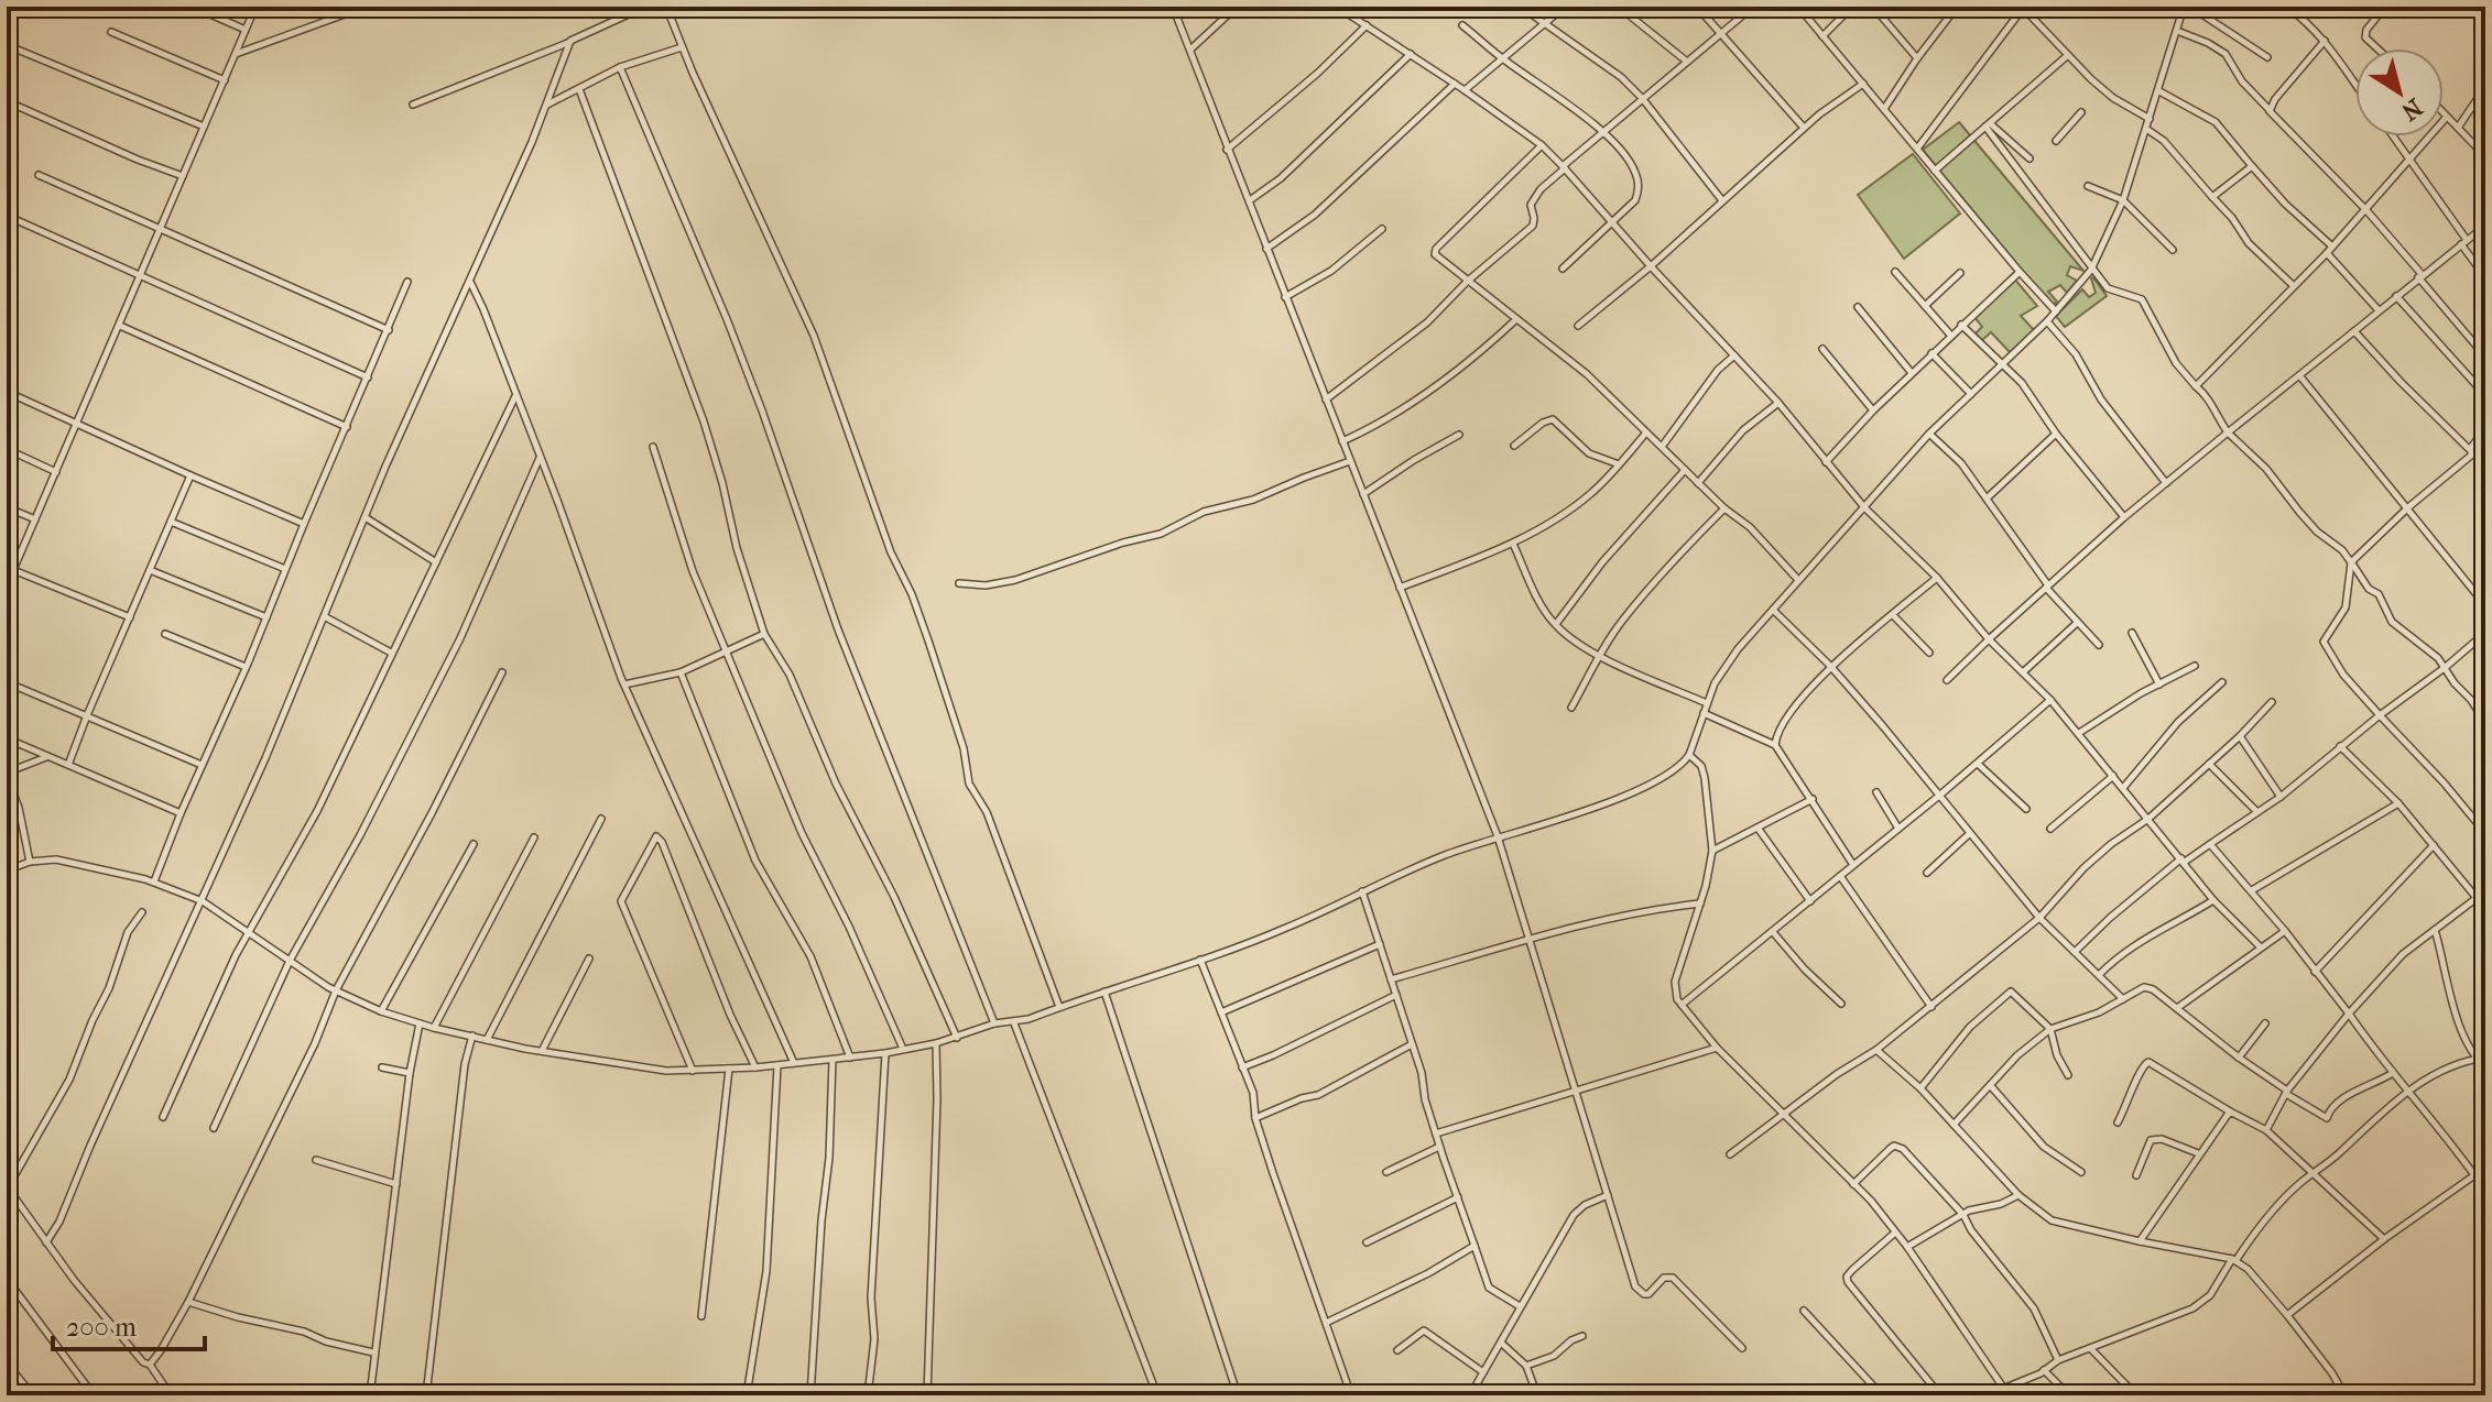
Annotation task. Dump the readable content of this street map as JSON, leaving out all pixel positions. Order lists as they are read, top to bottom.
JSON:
{
  "scale_bar": "200 m",
  "north": "bottom right"
}
